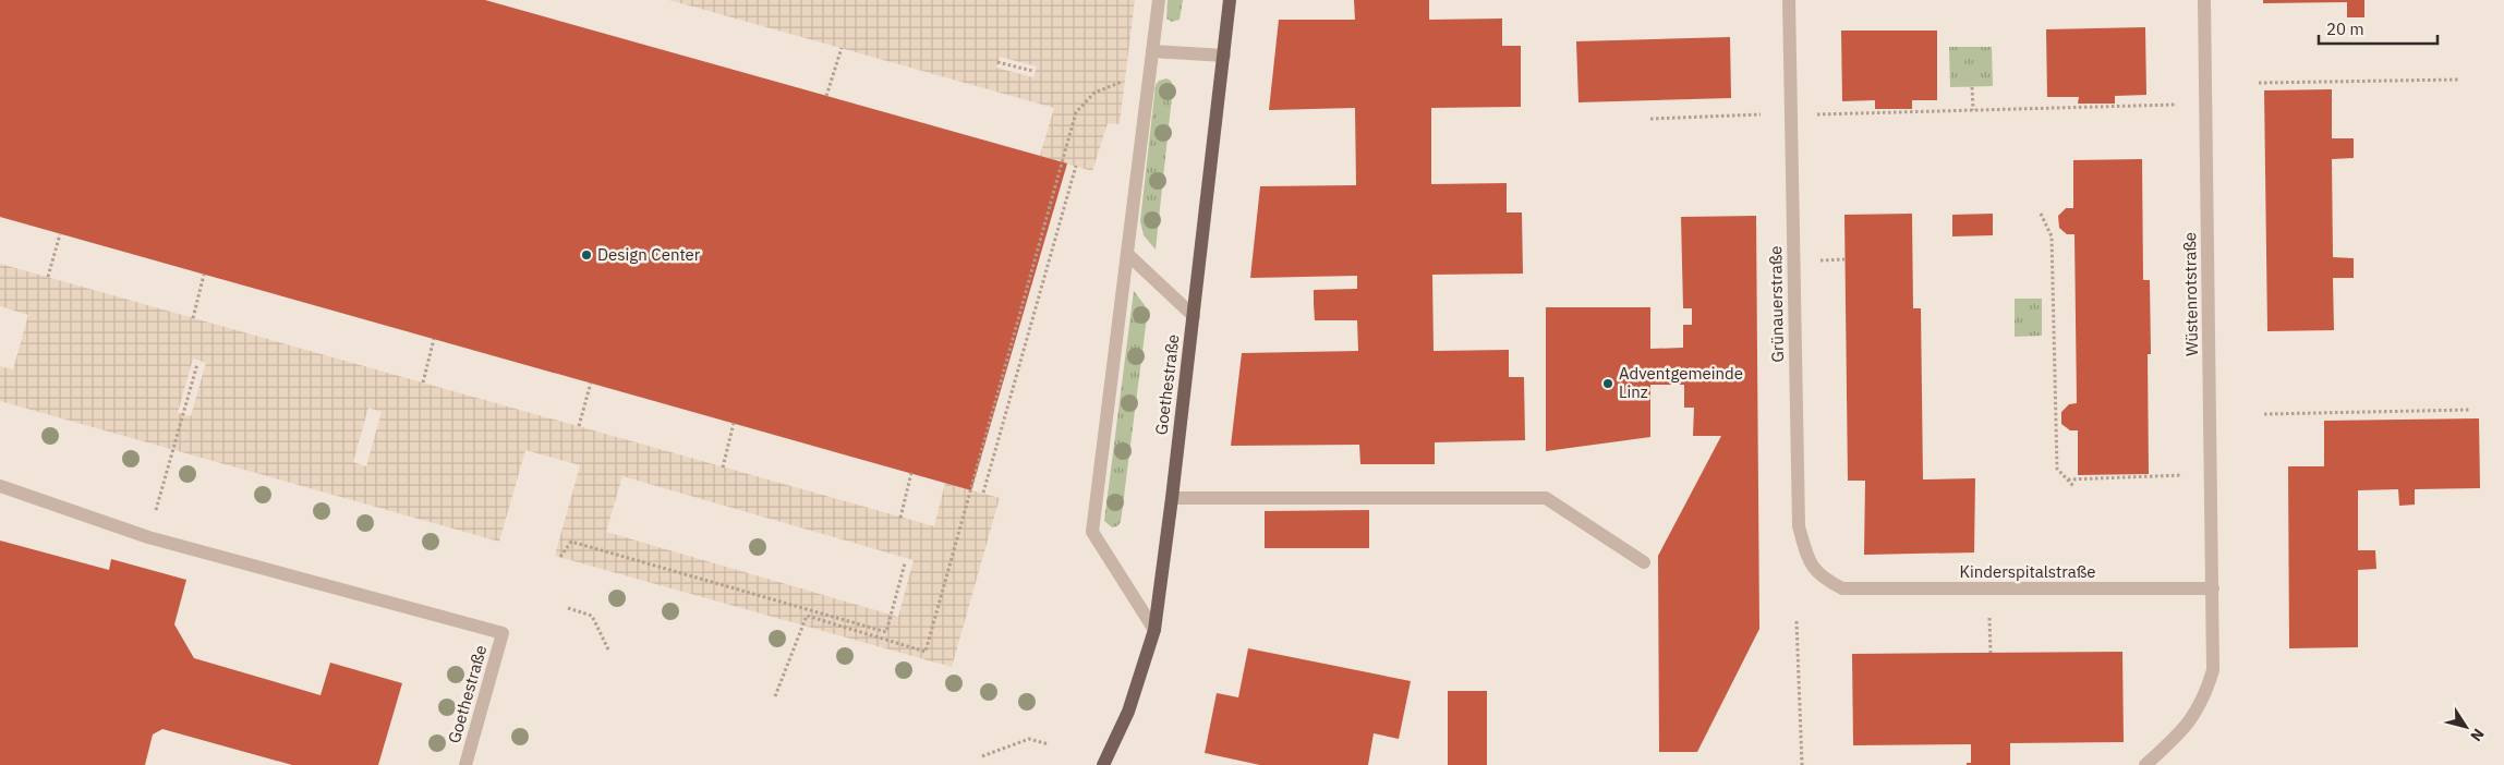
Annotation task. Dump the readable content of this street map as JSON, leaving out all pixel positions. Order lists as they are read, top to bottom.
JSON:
{
  "streets": {
    "main road": ["Goethestraße"],
    "street": ["Wüstenrotstraße", "Grünauerstraße", "Kinderspitalstraße"]
  },
  "crossings": [
    ["Wüstenrotstraße", "Kinderspitalstraße"],
    ["Grünauerstraße", "Kinderspitalstraße"]
  ],
  "places": ["Design Center", "Adventgemeinde Linz"],
  "scale_bar": "20 m",
  "north": "bottom right"
}
